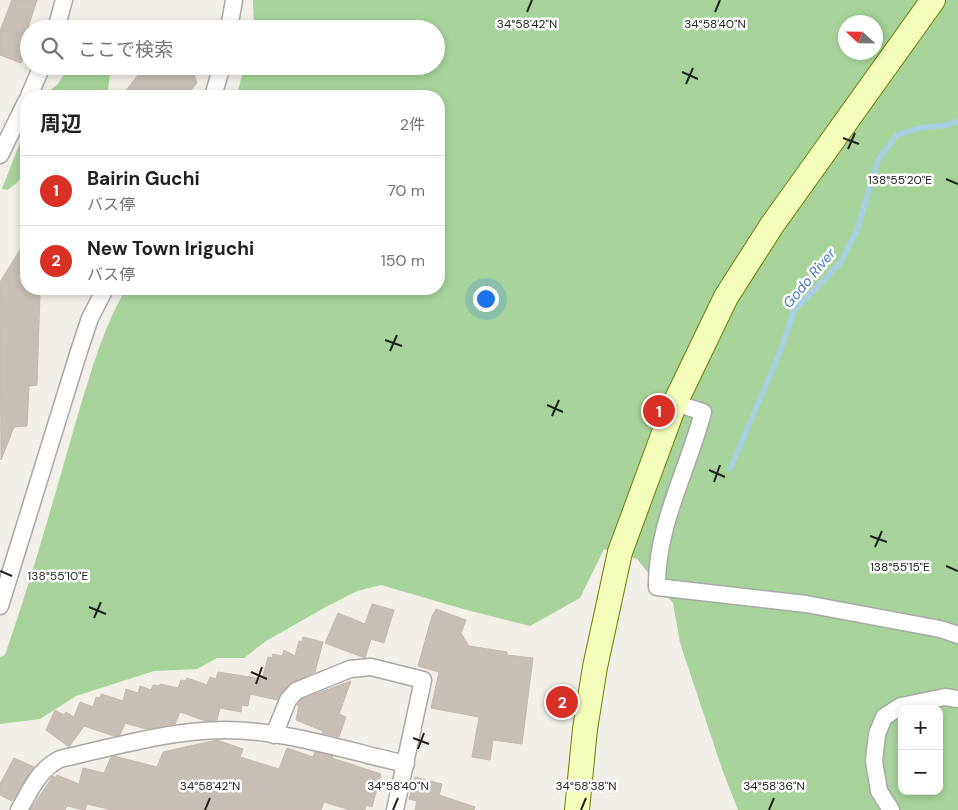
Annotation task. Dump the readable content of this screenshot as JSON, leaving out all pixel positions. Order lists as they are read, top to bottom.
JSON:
{
  "water": ["Godo River"],
  "north": "left",
  "page": {
    "search": "ここで検索",
    "heading": ["周辺", "2件"],
    "list": [
      {
        "mark": "1",
        "name": "Bairin Guchi",
        "note": "バス停",
        "value": "70 m"
      },
      {
        "mark": "2",
        "name": "New Town Iriguchi",
        "note": "バス停",
        "value": "150 m"
      }
    ],
    "pins": ["1", "2"],
    "map_buttons": ["+", "−"]
  },
  "coordinates": [
    "34°58'40\"N",
    "34°58'42\"N",
    "138°55'20\"E",
    "138°55'15\"E",
    "138°55'10\"E",
    "34°58'38\"N",
    "34°58'36\"N"
  ]
}
